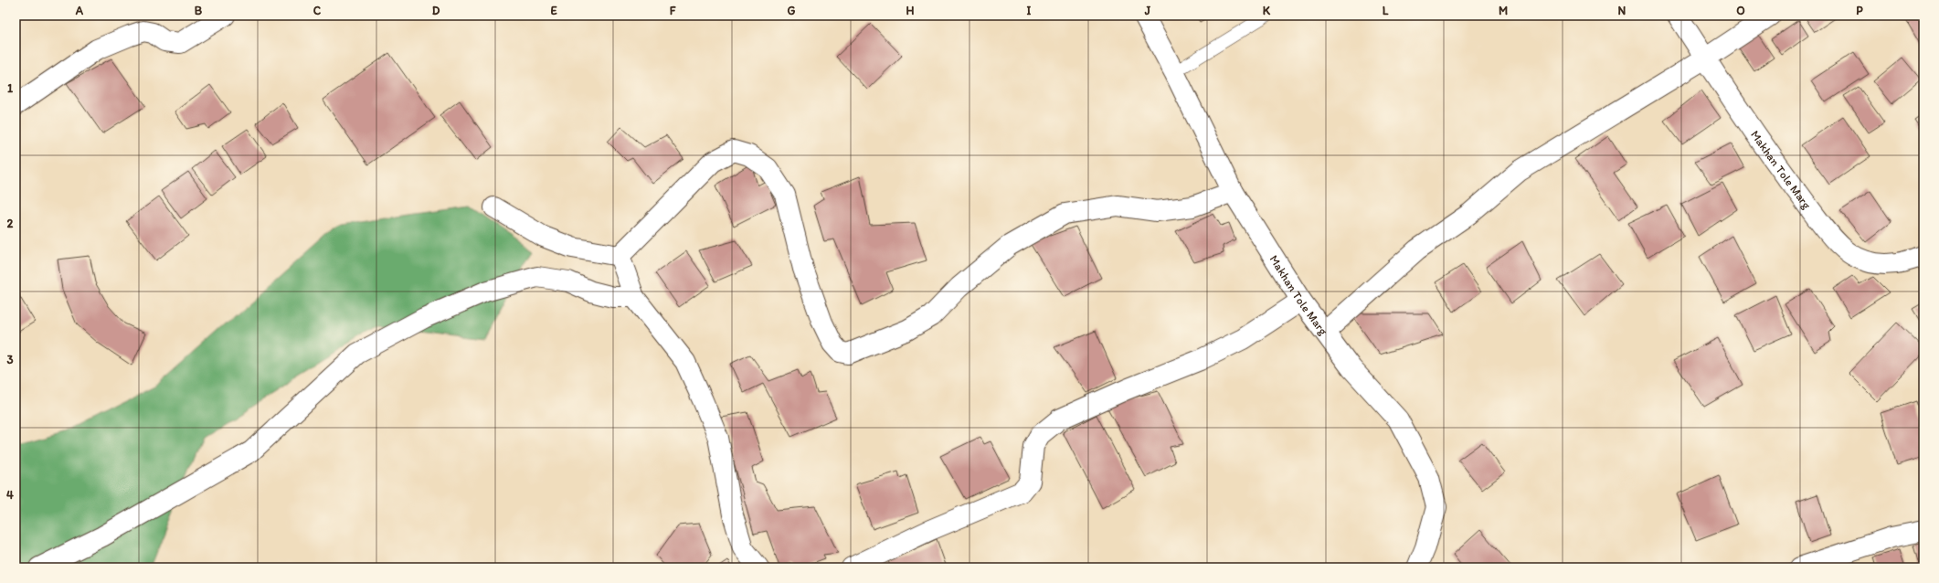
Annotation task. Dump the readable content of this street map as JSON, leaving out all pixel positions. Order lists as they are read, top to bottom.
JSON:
{
  "streets": {
    "street": ["Makhan Tole Marg"]
  },
  "grid": {
    "columns": [
      "A",
      "B",
      "C",
      "D",
      "E",
      "F",
      "G",
      "H",
      "I",
      "J",
      "K",
      "L",
      "M",
      "N",
      "O",
      "P"
    ],
    "rows": [
      "1",
      "2",
      "3",
      "4"
    ]
  }
}
